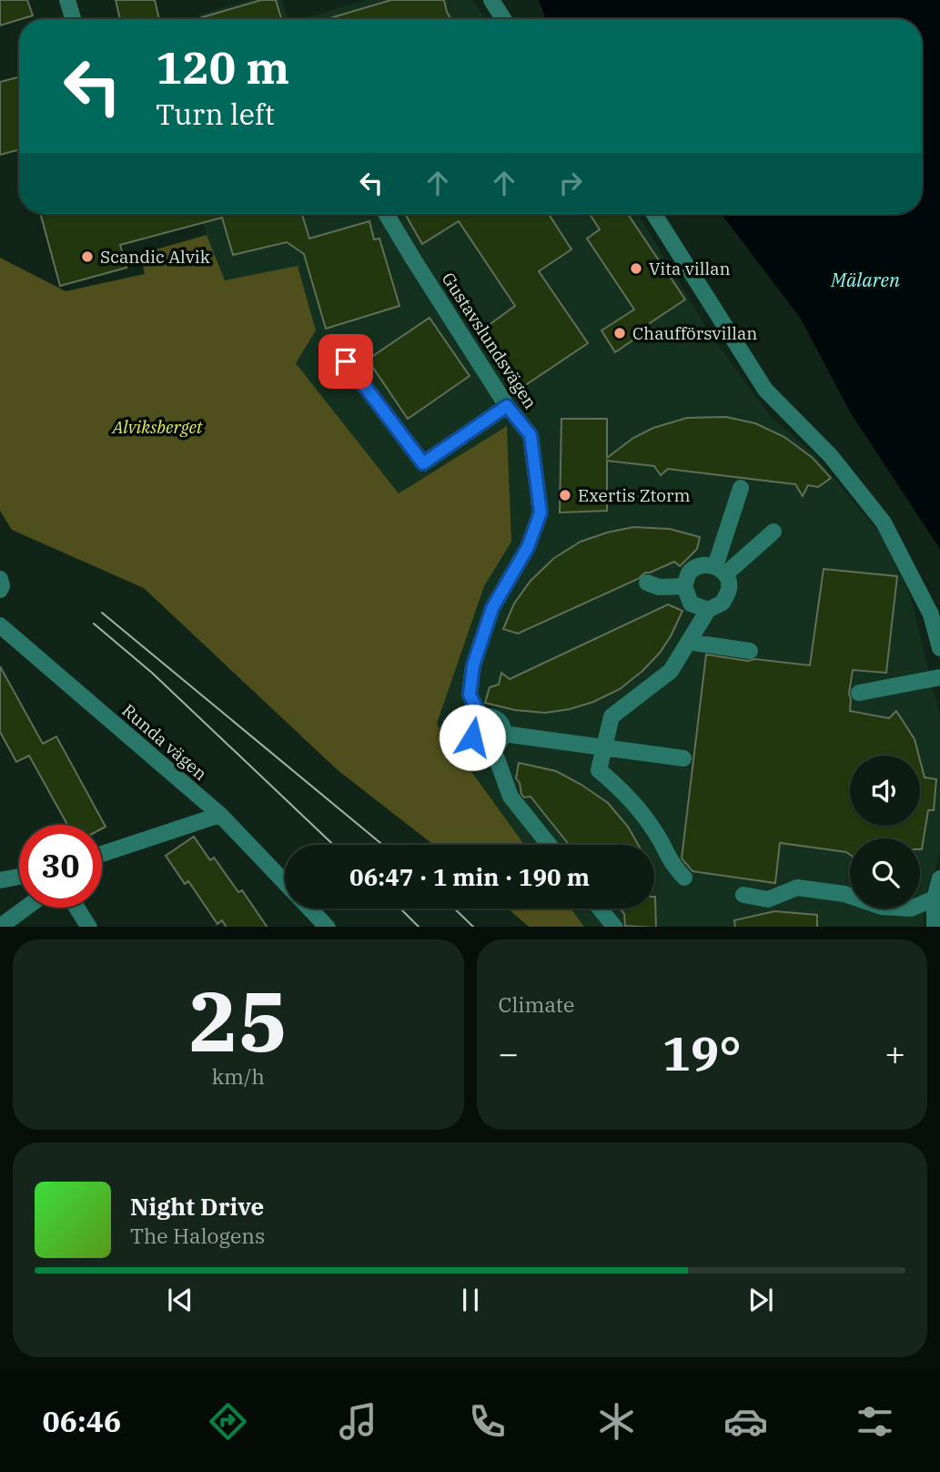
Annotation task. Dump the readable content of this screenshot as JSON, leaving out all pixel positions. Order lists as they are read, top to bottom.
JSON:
{
  "streets": {
    "street": ["Gustavslundsvägen", "Runda vägen"]
  },
  "water": ["Mälaren"],
  "parks": ["Alviksberget"],
  "places": [
    "Scandic Alvik",
    "Vita villan",
    "Chaufförsvillan",
    "Exertis Ztorm"
  ],
  "page": {
    "turn": ["120 m", "Turn left"],
    "limit": "30",
    "trip": "06:47 · 1 min · 190 m",
    "tile": [
      ["25", "km/h"],
      "Climate"
    ],
    "heat": ["−", "19°", "+"],
    "song": ["Night Drive", "The Halogens"],
    "tabs": "06:46"
  }
}
